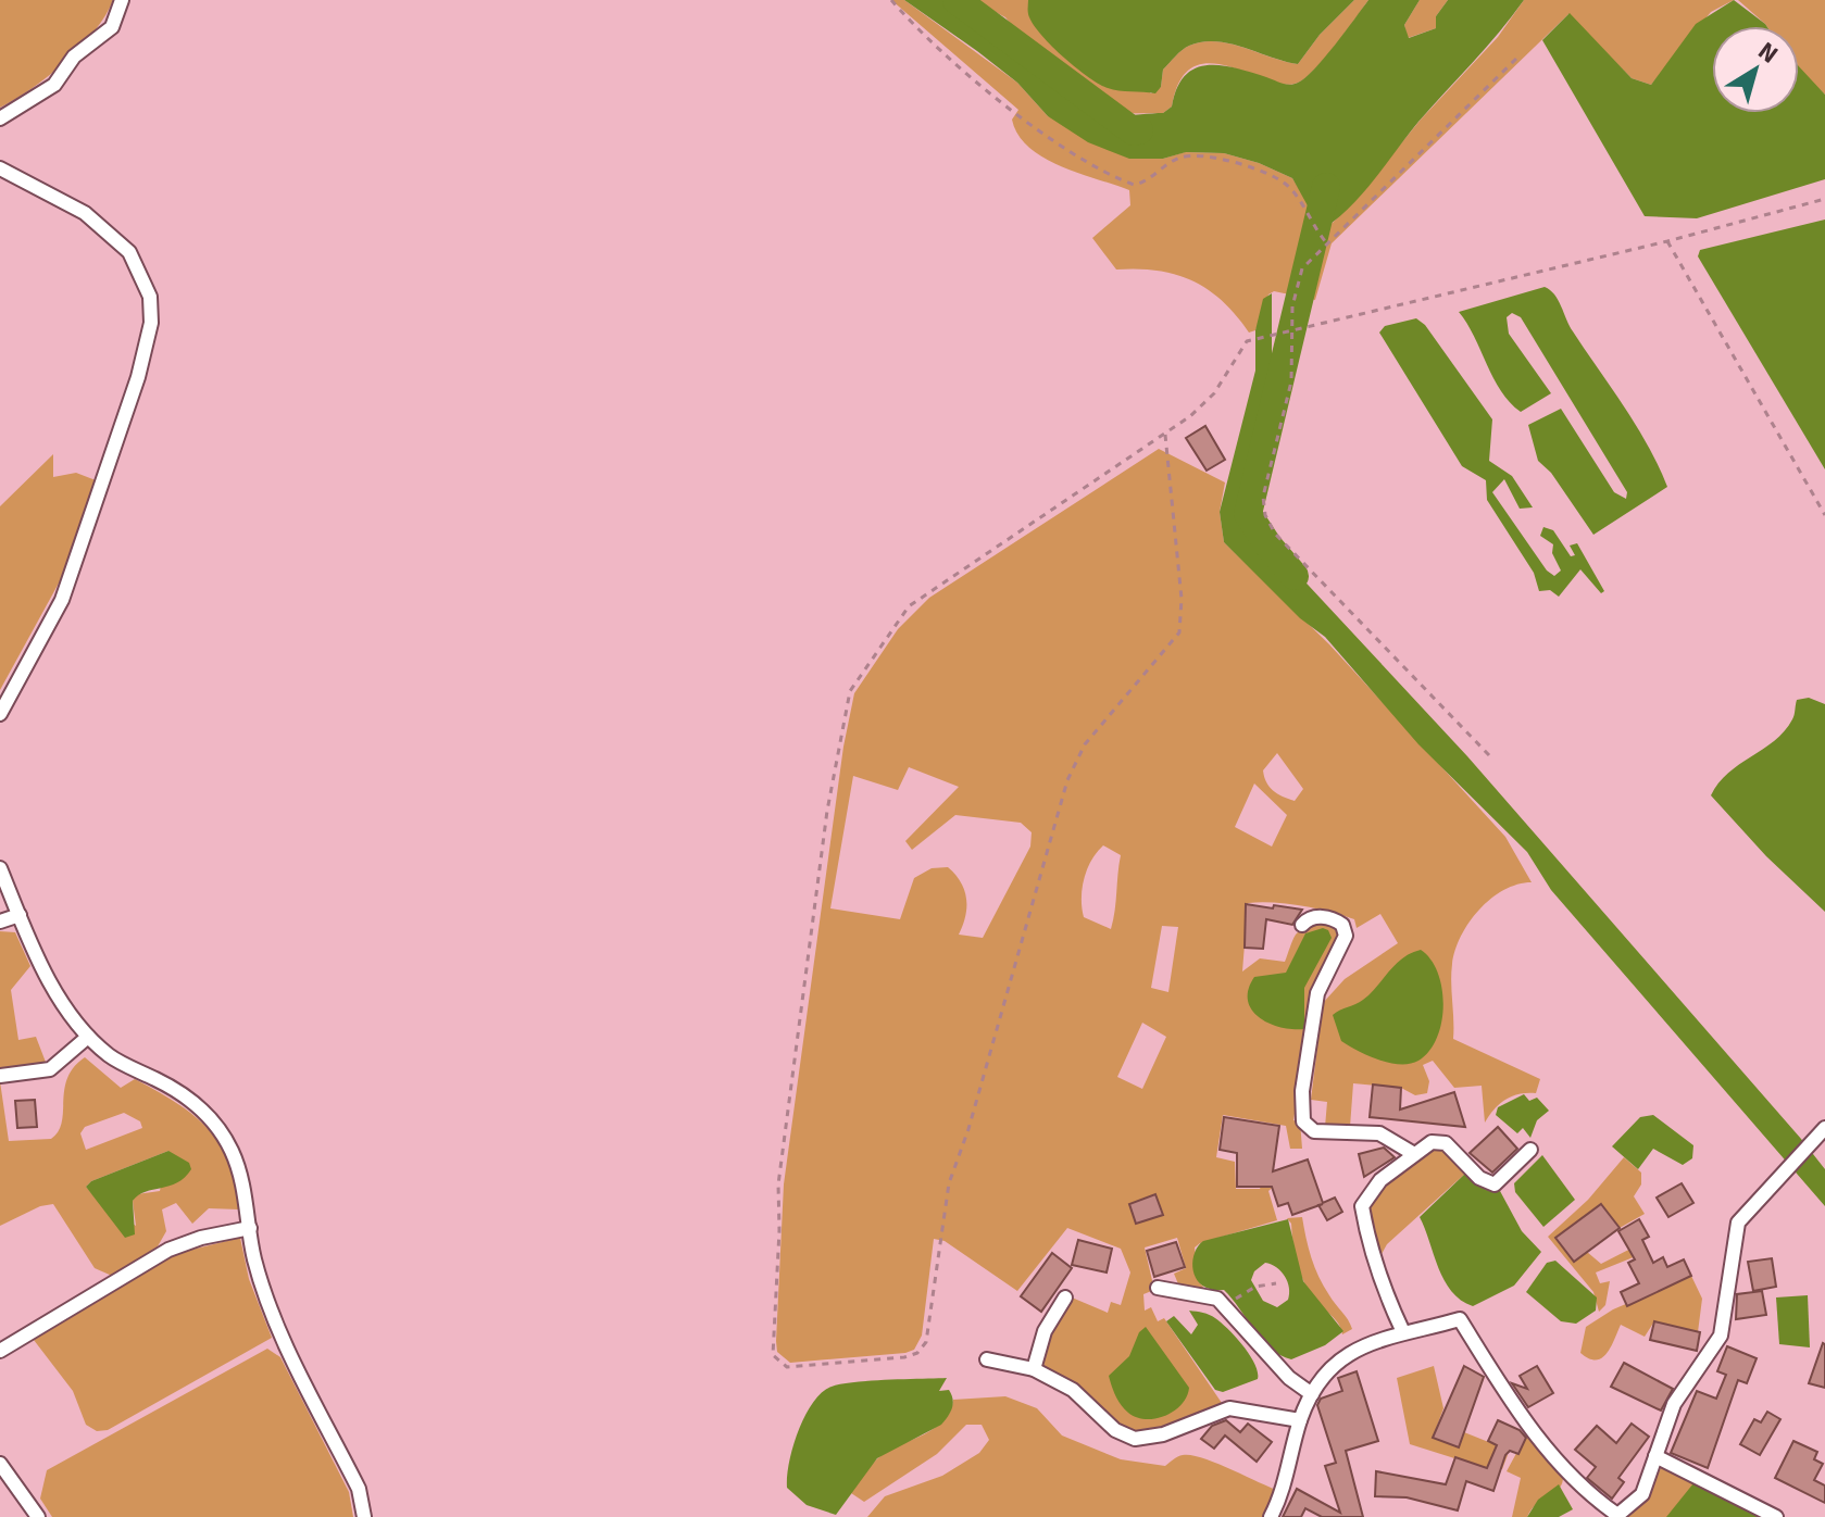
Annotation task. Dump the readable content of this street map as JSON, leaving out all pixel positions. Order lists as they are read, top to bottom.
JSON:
{
  "north": "top right"
}
